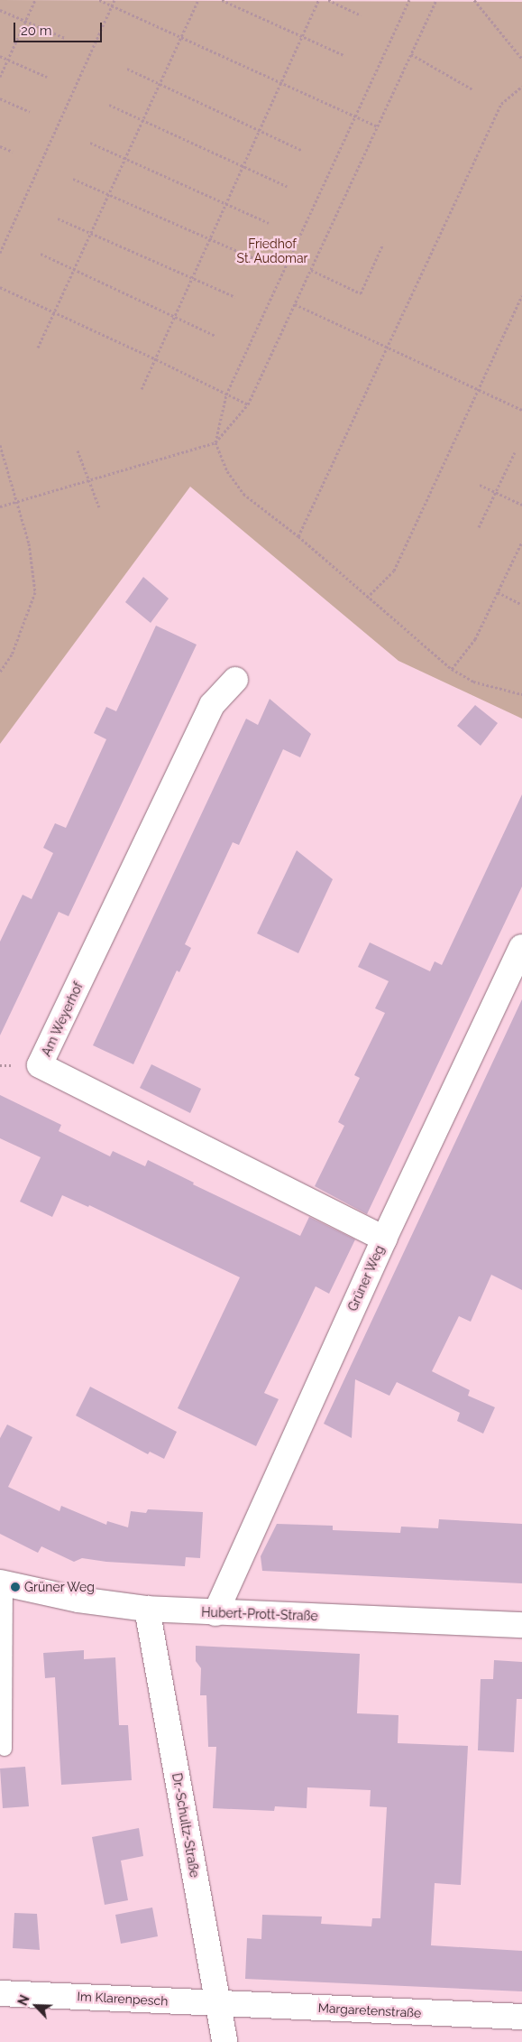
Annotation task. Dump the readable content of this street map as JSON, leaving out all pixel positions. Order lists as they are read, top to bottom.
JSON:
{
  "streets": {
    "street": [
      "Am Weyerhof",
      "Grüner Weg",
      "Hubert-Prott-Straße",
      "Dr.-Schultz-Straße",
      "Im Klarenpesch",
      "Margaretenstraße"
    ]
  },
  "crossings": [
    ["Am Weyerhof", "Grüner Weg"],
    ["Grüner Weg", "Hubert-Prott-Straße"],
    ["Hubert-Prott-Straße", "Dr.-Schultz-Straße"],
    ["Dr.-Schultz-Straße", "Im Klarenpesch"],
    ["Dr.-Schultz-Straße", "Margaretenstraße"],
    ["Im Klarenpesch", "Margaretenstraße"]
  ],
  "parks": ["Friedhof St. Audomar"],
  "places": ["Grüner Weg"],
  "scale_bar": "20 m",
  "north": "top left"
}
